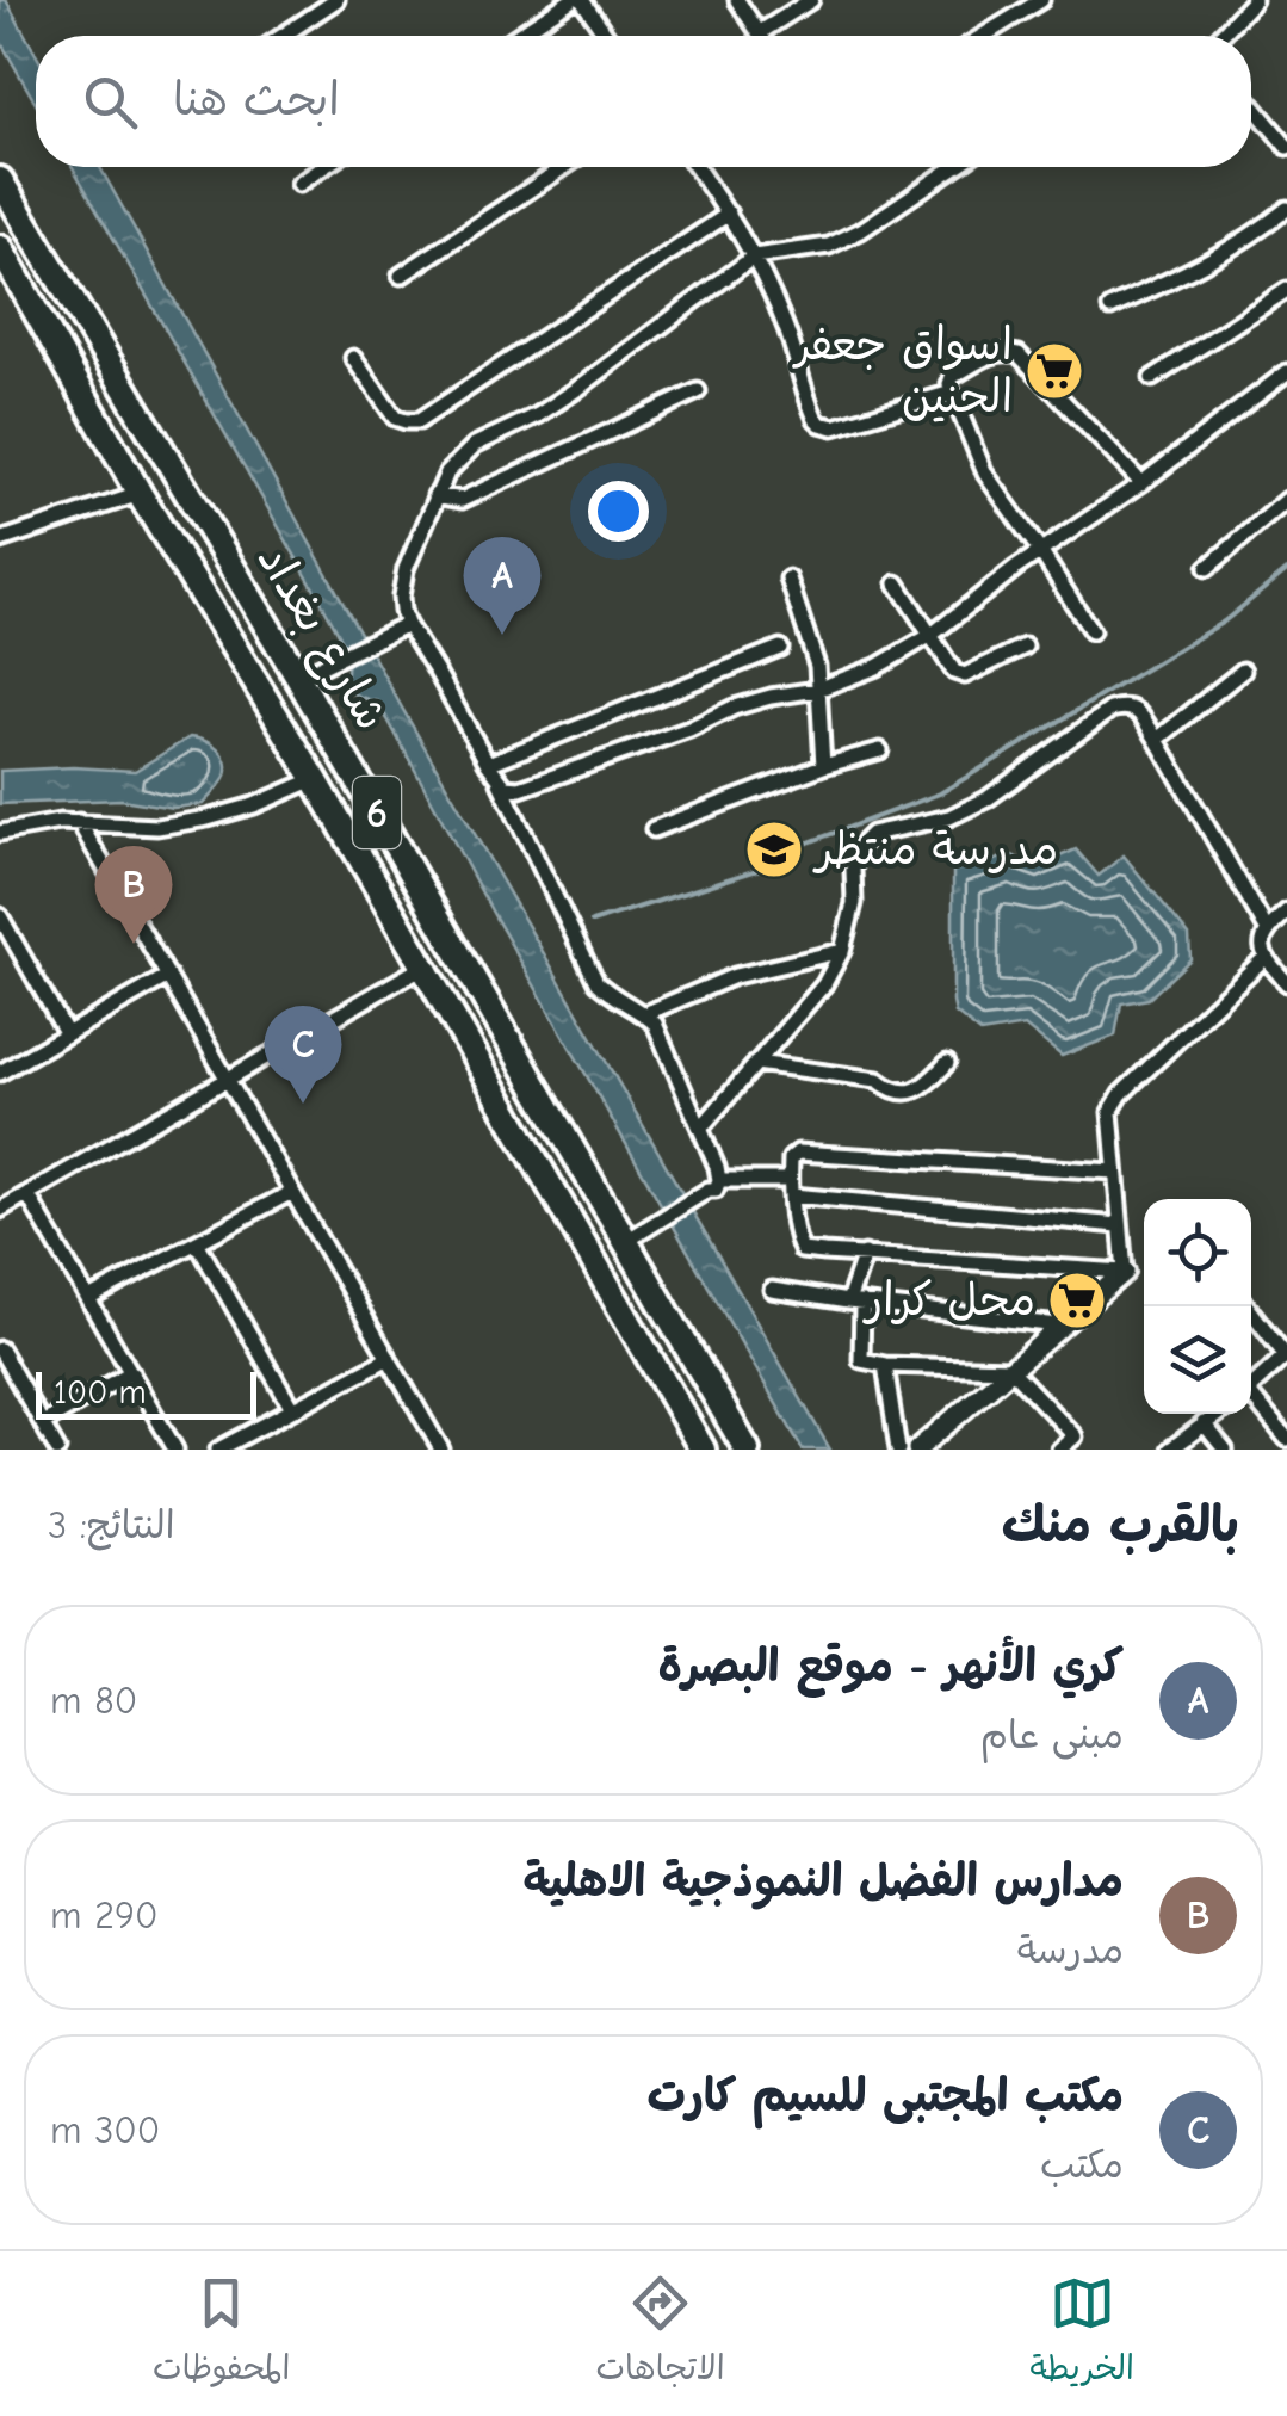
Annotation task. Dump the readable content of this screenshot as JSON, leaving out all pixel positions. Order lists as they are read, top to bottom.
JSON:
{
  "streets": {
    "highway": ["شارع بغداد", "6"]
  },
  "places": {
    "supermarket": ["اسواق جعفر الحنين", "محل كرار"],
    "school or university": ["مدرسة منتظر"]
  },
  "scale_bar": "100 m",
  "page": {
    "search": "ابحث هنا",
    "pins": ["A", "B", "C"],
    "scale": "100 m",
    "heading": ["بالقرب منك", "النتائج: 3"],
    "list": [
      {
        "mark": "A",
        "name": "كري الأنهر - موقع البصرة",
        "note": "مبنى عام",
        "value": "80 m"
      },
      {
        "mark": "B",
        "name": "مدارس الفضل النموذجية الاهلية",
        "note": "مدرسة",
        "value": "290 m"
      },
      {
        "mark": "C",
        "name": "مكتب المجتبى للسيم كارت",
        "note": "مكتب",
        "value": "300 m"
      }
    ],
    "nav": ["الخريطة", "الاتجاهات", "المحفوظات"]
  }
}
